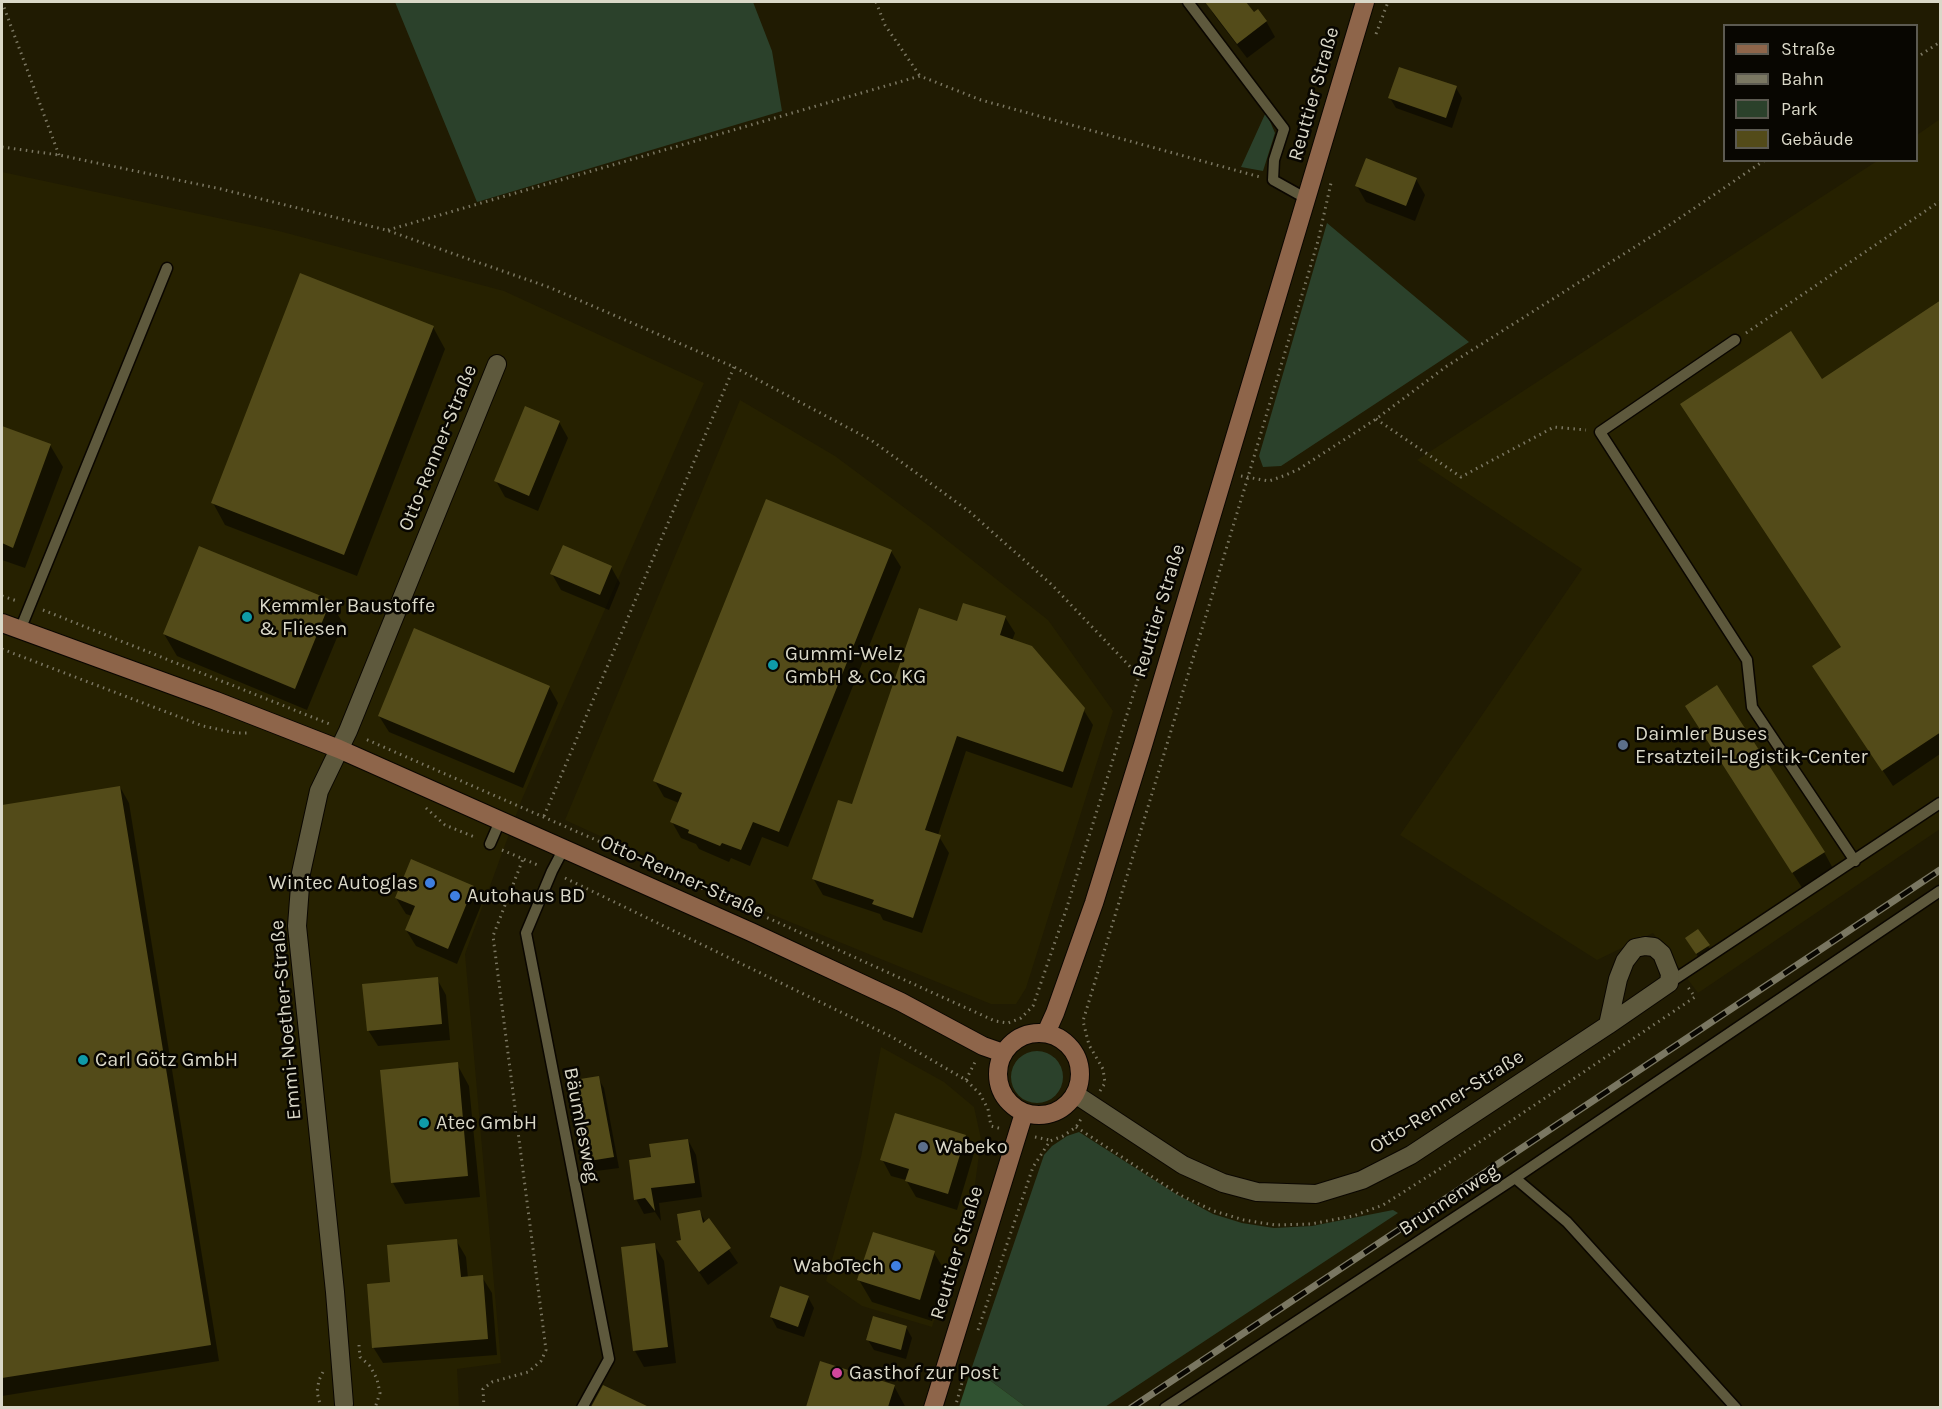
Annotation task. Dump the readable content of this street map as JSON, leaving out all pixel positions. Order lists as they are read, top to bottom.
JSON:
{
  "streets": {
    "main road": ["Reuttier Straße", "Otto-Renner-Straße"],
    "street": ["Emmi-Noether-Straße"],
    "lane": ["Bäumlesweg", "Brunnenweg"]
  },
  "crossings": [
    ["Reuttier Straße", "Otto-Renner-Straße"],
    ["Otto-Renner-Straße", "Emmi-Noether-Straße"],
    ["Otto-Renner-Straße", "Bäumlesweg"]
  ],
  "places": [
    "Kemmler Baustoffe & Fliesen",
    "Gummi-Welz GmbH & Co. KG",
    "Daimler Buses Ersatzteil-Logistik-Center",
    "Wintec Autoglas",
    "Autohaus BD",
    "Carl Götz GmbH",
    "Atec GmbH",
    "Wabeko",
    "WaboTech",
    "Gasthof zur Post"
  ],
  "legend": [
    "Straße",
    "Bahn",
    "Park",
    "Gebäude"
  ]
}
